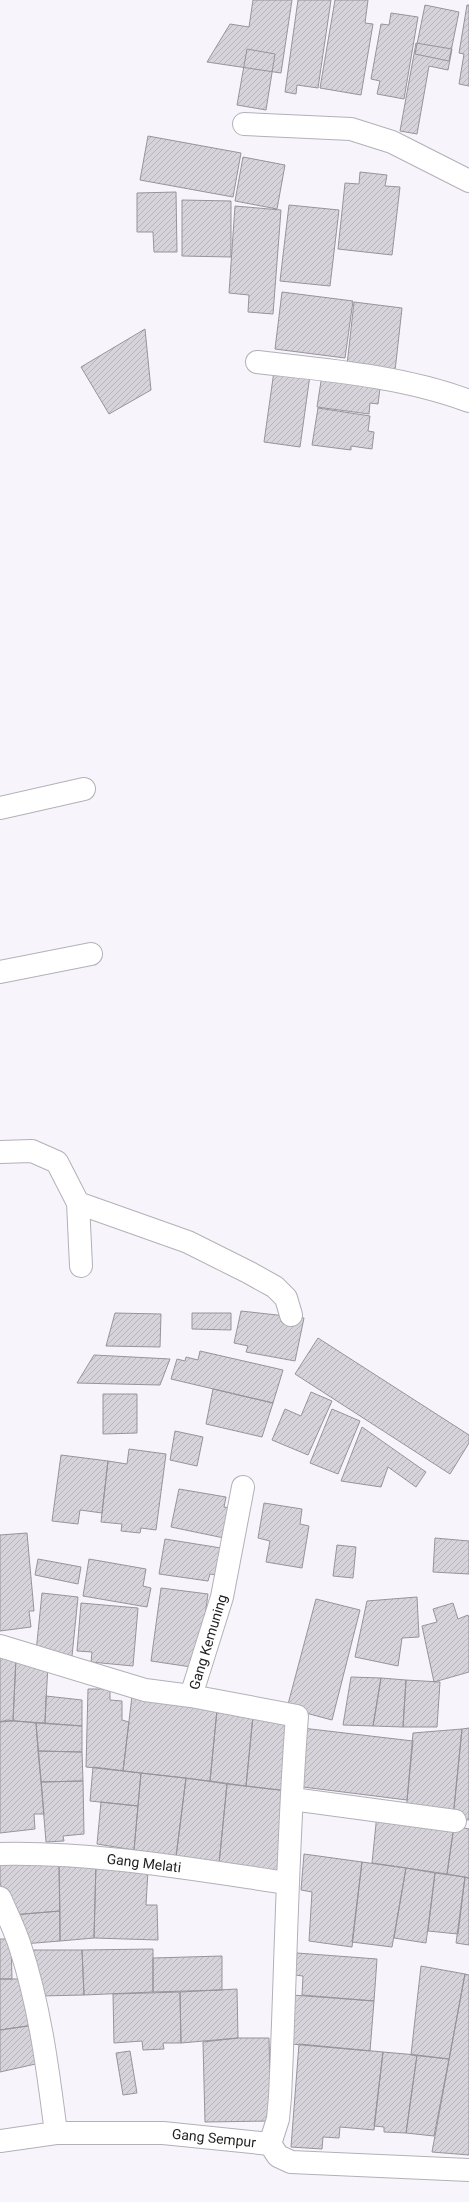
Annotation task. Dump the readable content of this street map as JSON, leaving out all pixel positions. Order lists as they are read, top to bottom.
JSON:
{
  "streets": {
    "street": ["Gang Kemuning", "Gang Melati", "Gang Sempur"]
  }
}
